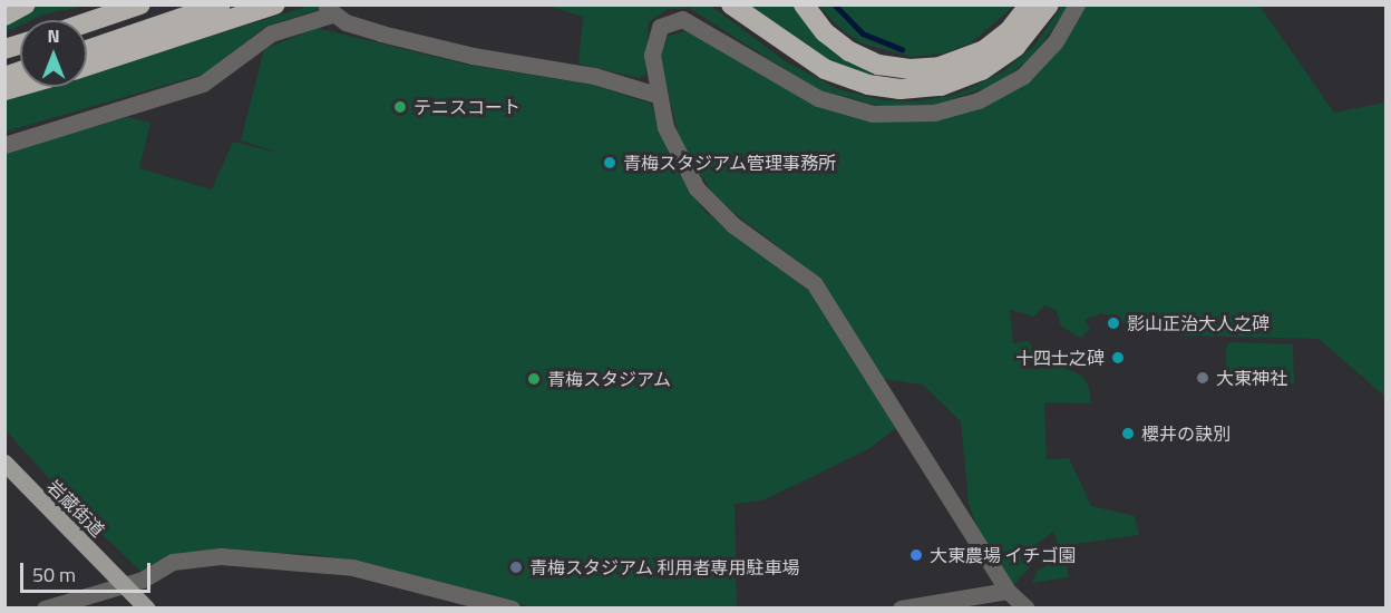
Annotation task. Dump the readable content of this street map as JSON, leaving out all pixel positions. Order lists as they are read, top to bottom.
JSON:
{
  "streets": {
    "main road": ["岩蔵街道"]
  },
  "places": [
    "テニスコート",
    "青梅スタジアム管理事務所",
    "影山正治大人之碑",
    "十四士之碑",
    "大東神社",
    "青梅スタジアム",
    "櫻井の訣別",
    "大東農場 イチゴ園",
    "青梅スタジアム 利用者専用駐車場"
  ],
  "scale_bar": "50 m",
  "north": "top"
}
